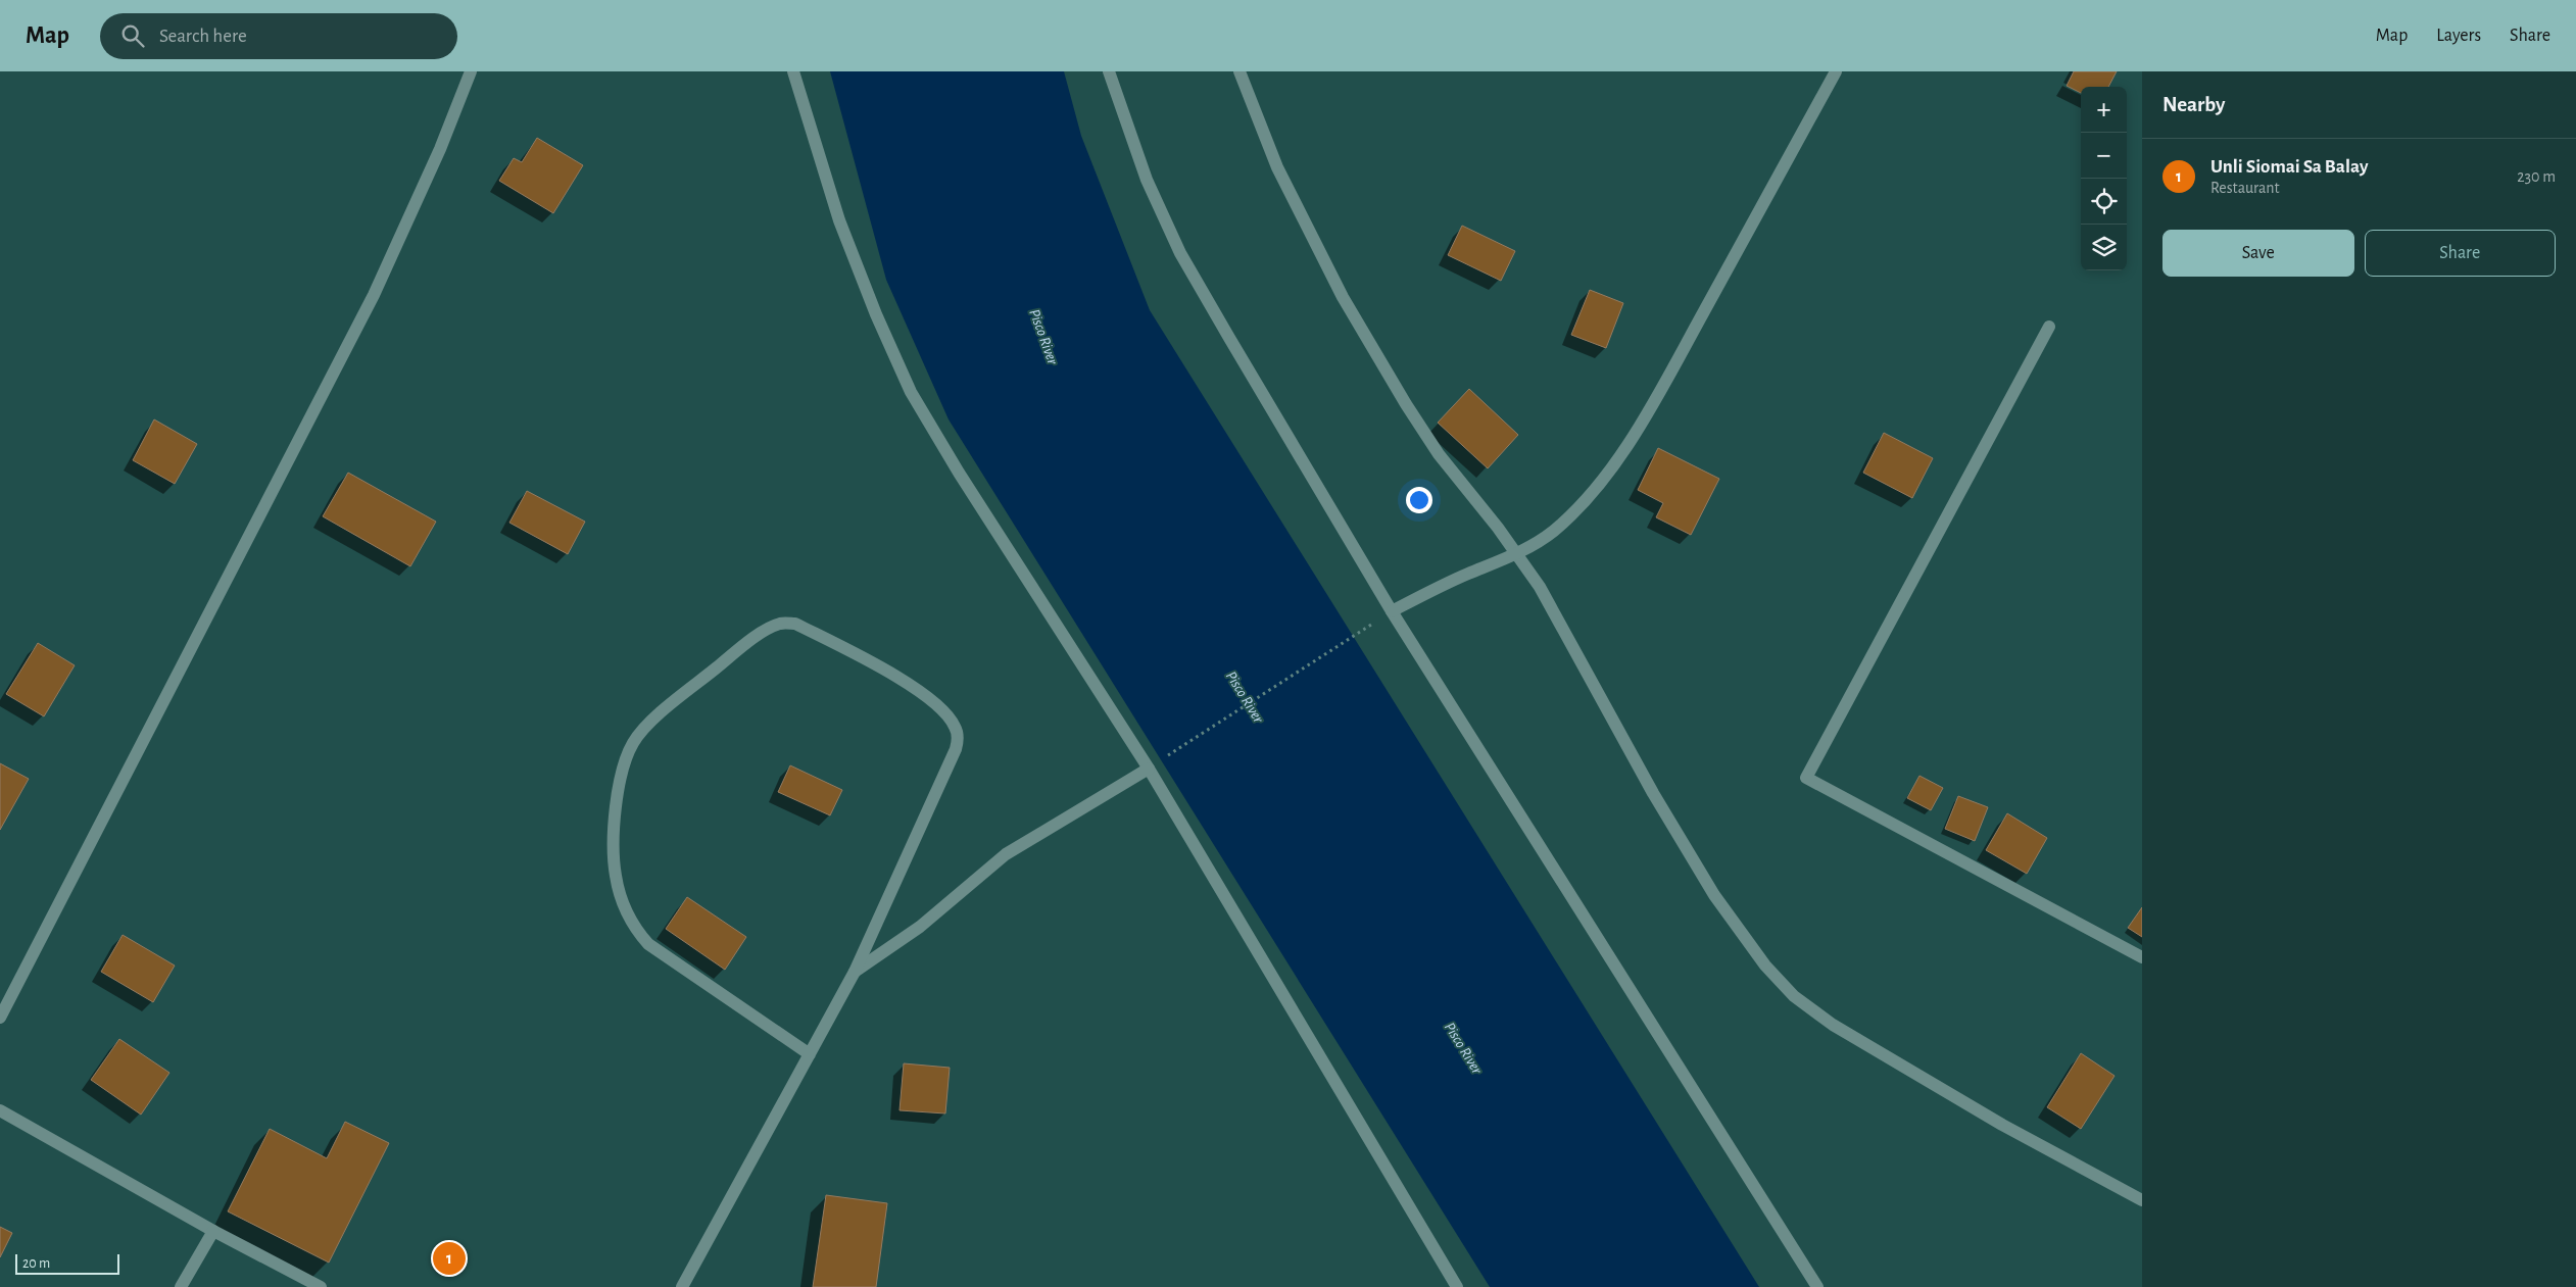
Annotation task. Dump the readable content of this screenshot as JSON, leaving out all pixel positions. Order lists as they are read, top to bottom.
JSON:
{
  "water": ["Pisco River"],
  "scale_bar": "20 m",
  "page": {
    "header": "Map",
    "search": "Search here",
    "nav": ["Map", "Layers", "Share"],
    "heading": "Nearby",
    "map_buttons": ["+", "−"],
    "list": [
      {
        "mark": "1",
        "name": "Unli Siomai Sa Balay",
        "note": "Restaurant",
        "value": "230 m"
      }
    ],
    "buttons": ["Save", "Share"],
    "pins": "1",
    "scale": "20 m"
  }
}
